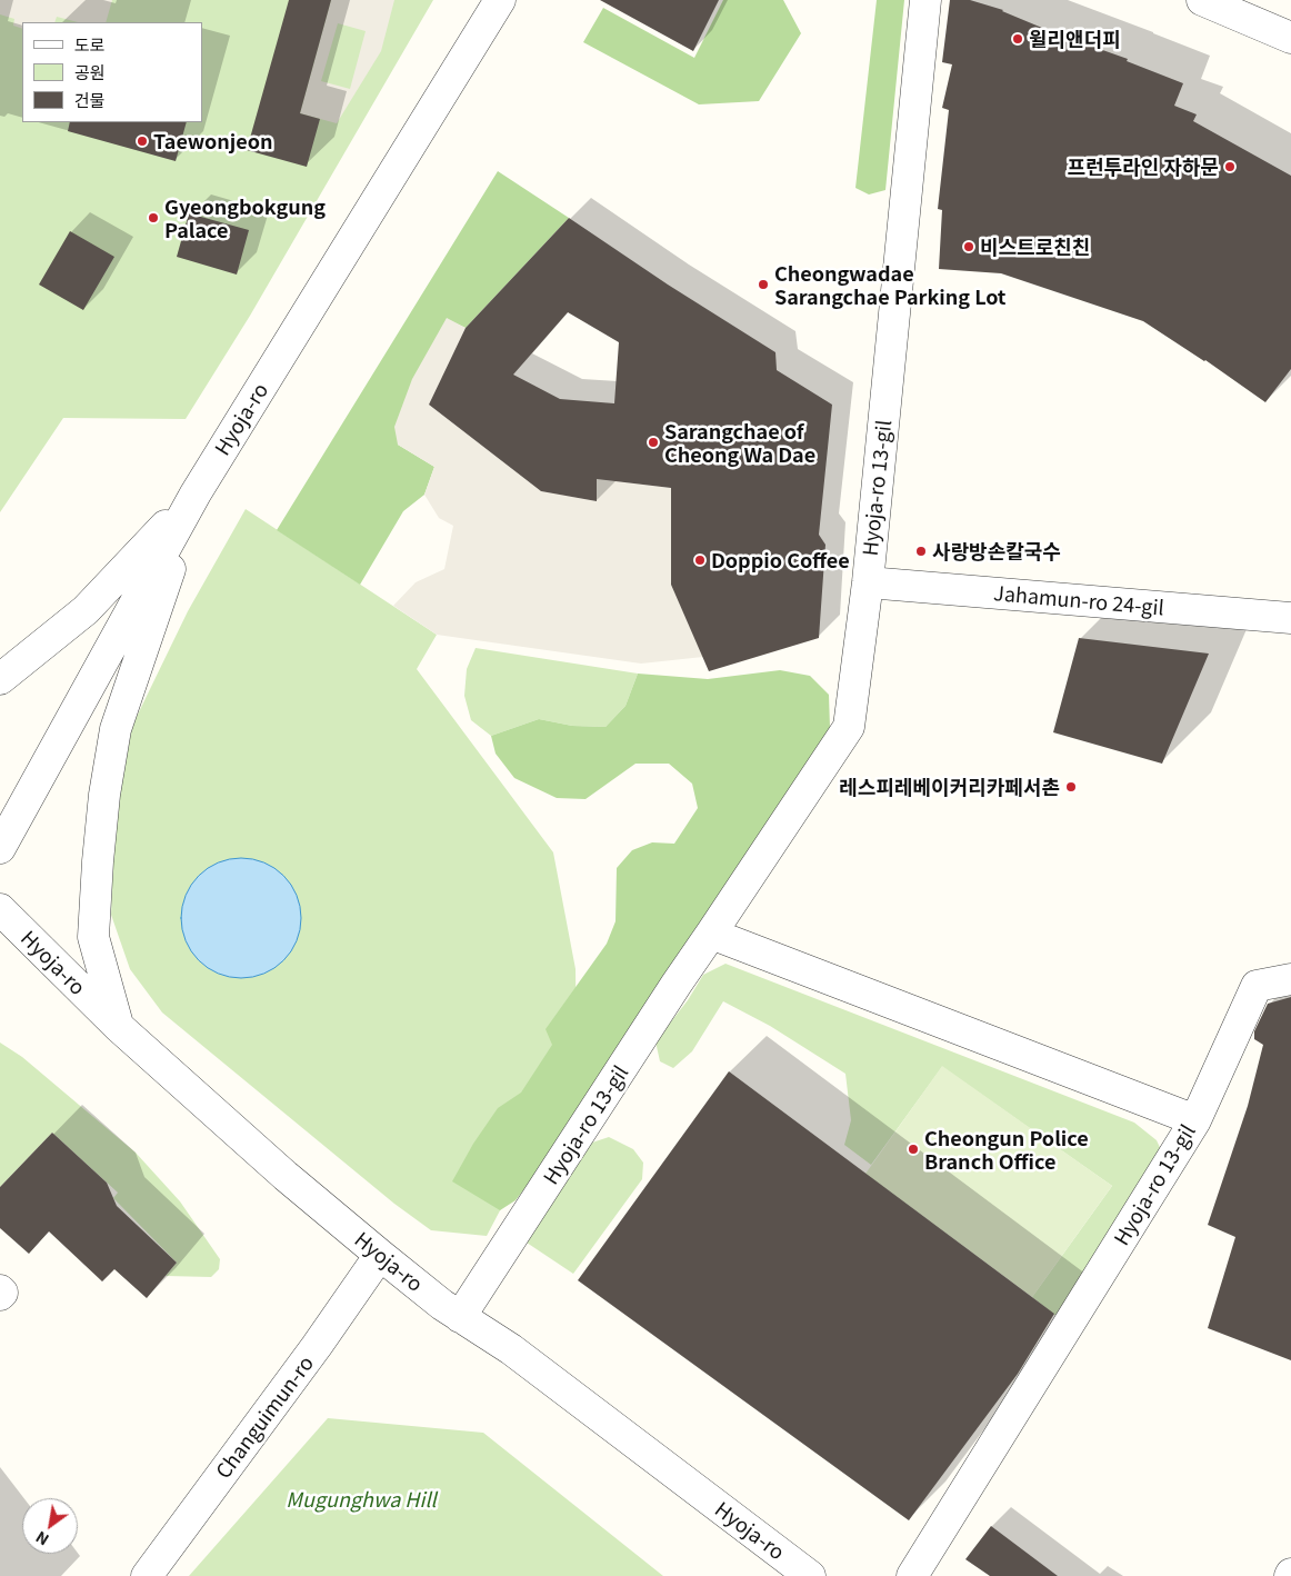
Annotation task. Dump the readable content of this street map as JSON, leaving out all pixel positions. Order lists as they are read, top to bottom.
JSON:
{
  "streets": {
    "street": [
      "Hyoja-ro",
      "Hyoja-ro 13-gil",
      "Jahamun-ro 24-gil",
      "Changuimun-ro"
    ]
  },
  "crossings": [
    ["Hyoja-ro", "Hyoja-ro 13-gil"],
    ["Hyoja-ro", "Changuimun-ro"],
    ["Hyoja-ro 13-gil", "Jahamun-ro 24-gil"]
  ],
  "parks": ["Mugunghwa Hill"],
  "places": [
    "윌리앤더피",
    "Taewonjeon",
    "프런투라인 자하문",
    "Gyeongbokgung Palace",
    "비스트로친친",
    "Cheongwadae Sarangchae Parking Lot",
    "Sarangchae of Cheong Wa Dae",
    "사랑방손칼국수",
    "Doppio Coffee",
    "레스피레베이커리카페서촌",
    "Cheongun Police Branch Office"
  ],
  "legend": ["도로", "공원", "건물"],
  "north": "bottom left"
}
